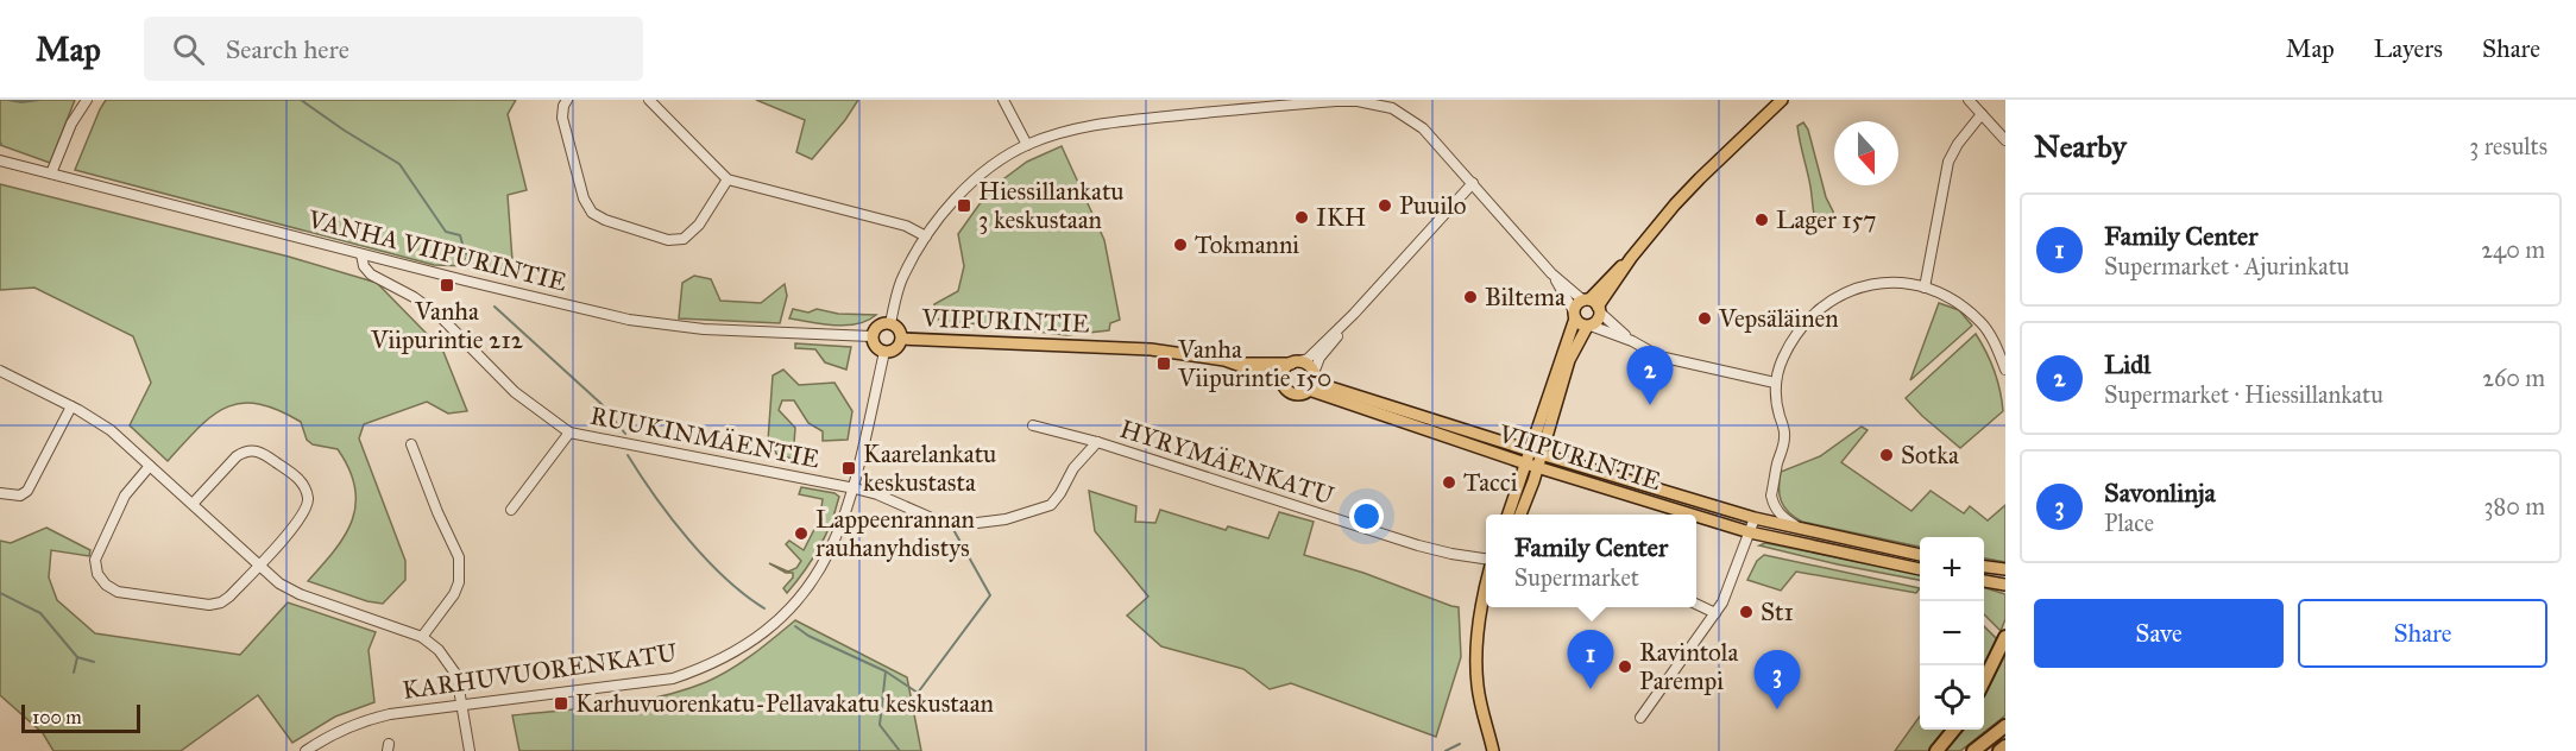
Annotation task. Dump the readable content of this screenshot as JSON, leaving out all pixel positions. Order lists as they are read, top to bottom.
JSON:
{
  "streets": {
    "main road": ["VIIPURINTIE"],
    "street": [
      "VANHA VIIPURINTIE",
      "RUUKINMÄENTIE",
      "HYRYMÄENKATU",
      "KARHUVUORENKATU"
    ]
  },
  "crossings": [
    ["VANHA VIIPURINTIE", "VIIPURINTIE"],
    ["VANHA VIIPURINTIE", "RUUKINMÄENTIE"],
    ["VANHA VIIPURINTIE", "KARHUVUORENKATU"],
    ["VIIPURINTIE", "KARHUVUORENKATU"],
    ["RUUKINMÄENTIE", "HYRYMÄENKATU"],
    ["RUUKINMÄENTIE", "KARHUVUORENKATU"]
  ],
  "places": {
    "transit": [
      "Hiessillankatu 3 keskustaan",
      "Vanha Viipurintie 212",
      "Vanha Viipurintie 150",
      "Kaarelankatu keskustasta",
      "Karhuvuorenkatu-Pellavakatu keskustaan"
    ],
    "other": [
      "Puuilo",
      "IKH",
      "Lager 157",
      "Tokmanni",
      "Biltema",
      "Vepsäläinen",
      "Sotka",
      "Tacci",
      "Lappeenrannan rauhanyhdistys",
      "St1",
      "Ravintola Parempi"
    ]
  },
  "scale_bar": "100 m",
  "north": "bottom",
  "page": {
    "header": "Map",
    "search": "Search here",
    "nav": ["Map", "Layers", "Share"],
    "heading": ["Nearby", "3 results"],
    "list": [
      {
        "mark": "1",
        "name": "Family Center",
        "note": "Supermarket · Ajurinkatu",
        "value": "240 m"
      },
      {
        "mark": "2",
        "name": "Lidl",
        "note": "Supermarket · Hiessillankatu",
        "value": "260 m"
      },
      {
        "mark": "3",
        "name": "Savonlinja",
        "note": "Place",
        "value": "380 m"
      }
    ],
    "pins": ["2", "1", "3"],
    "popup": ["Family Center", "Supermarket"],
    "map_buttons": ["+", "−"],
    "buttons": ["Save", "Share"],
    "scale": "100 m"
  }
}
